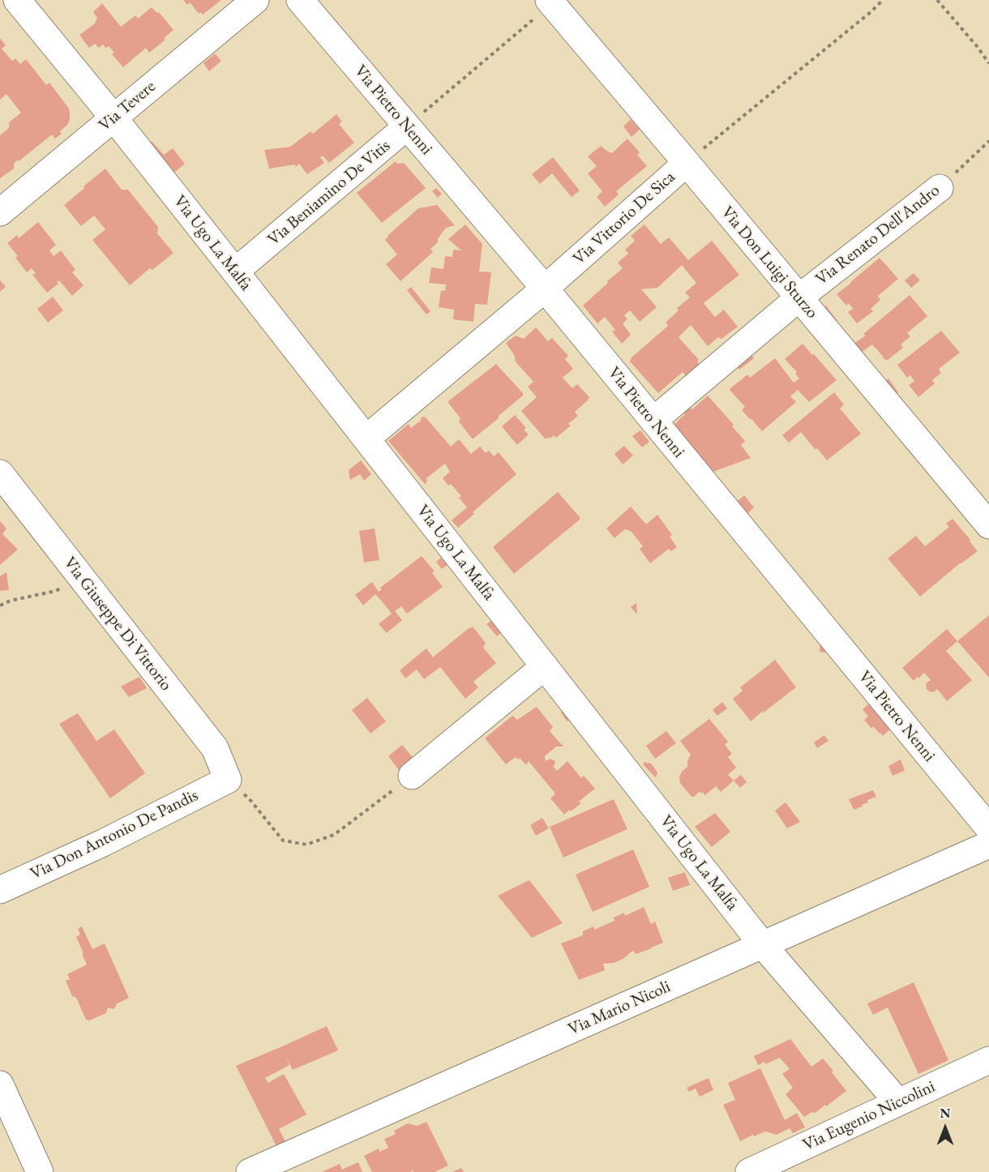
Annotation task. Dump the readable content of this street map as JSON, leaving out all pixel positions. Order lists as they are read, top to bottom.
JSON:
{
  "streets": {
    "street": [
      "Via Tevere",
      "Via Pietro Nenni",
      "Via Beniamino De Vitis",
      "Via Vittorio De Sica",
      "Via Renato Dell'Andro",
      "Via Ugo La Malfa",
      "Via Don Luigi Sturzo",
      "Via Giuseppe Di Vittorio",
      "Via Don Antonio De Pandis",
      "Via Mario Nicoli",
      "Via Eugenio Niccolini"
    ]
  },
  "crossings": [
    ["Via Tevere", "Via Ugo La Malfa"],
    ["Via Pietro Nenni", "Via Beniamino De Vitis"],
    ["Via Pietro Nenni", "Via Vittorio De Sica"],
    ["Via Pietro Nenni", "Via Renato Dell'Andro"],
    ["Via Beniamino De Vitis", "Via Ugo La Malfa"],
    ["Via Beniamino De Vitis", "Via Don Luigi Sturzo"],
    ["Via Vittorio De Sica", "Via Ugo La Malfa"],
    ["Via Vittorio De Sica", "Via Don Luigi Sturzo"],
    ["Via Renato Dell'Andro", "Via Don Luigi Sturzo"],
    ["Via Ugo La Malfa", "Via Mario Nicoli"],
    ["Via Ugo La Malfa", "Via Eugenio Niccolini"],
    ["Via Giuseppe Di Vittorio", "Via Don Antonio De Pandis"]
  ],
  "north": "top"
}
